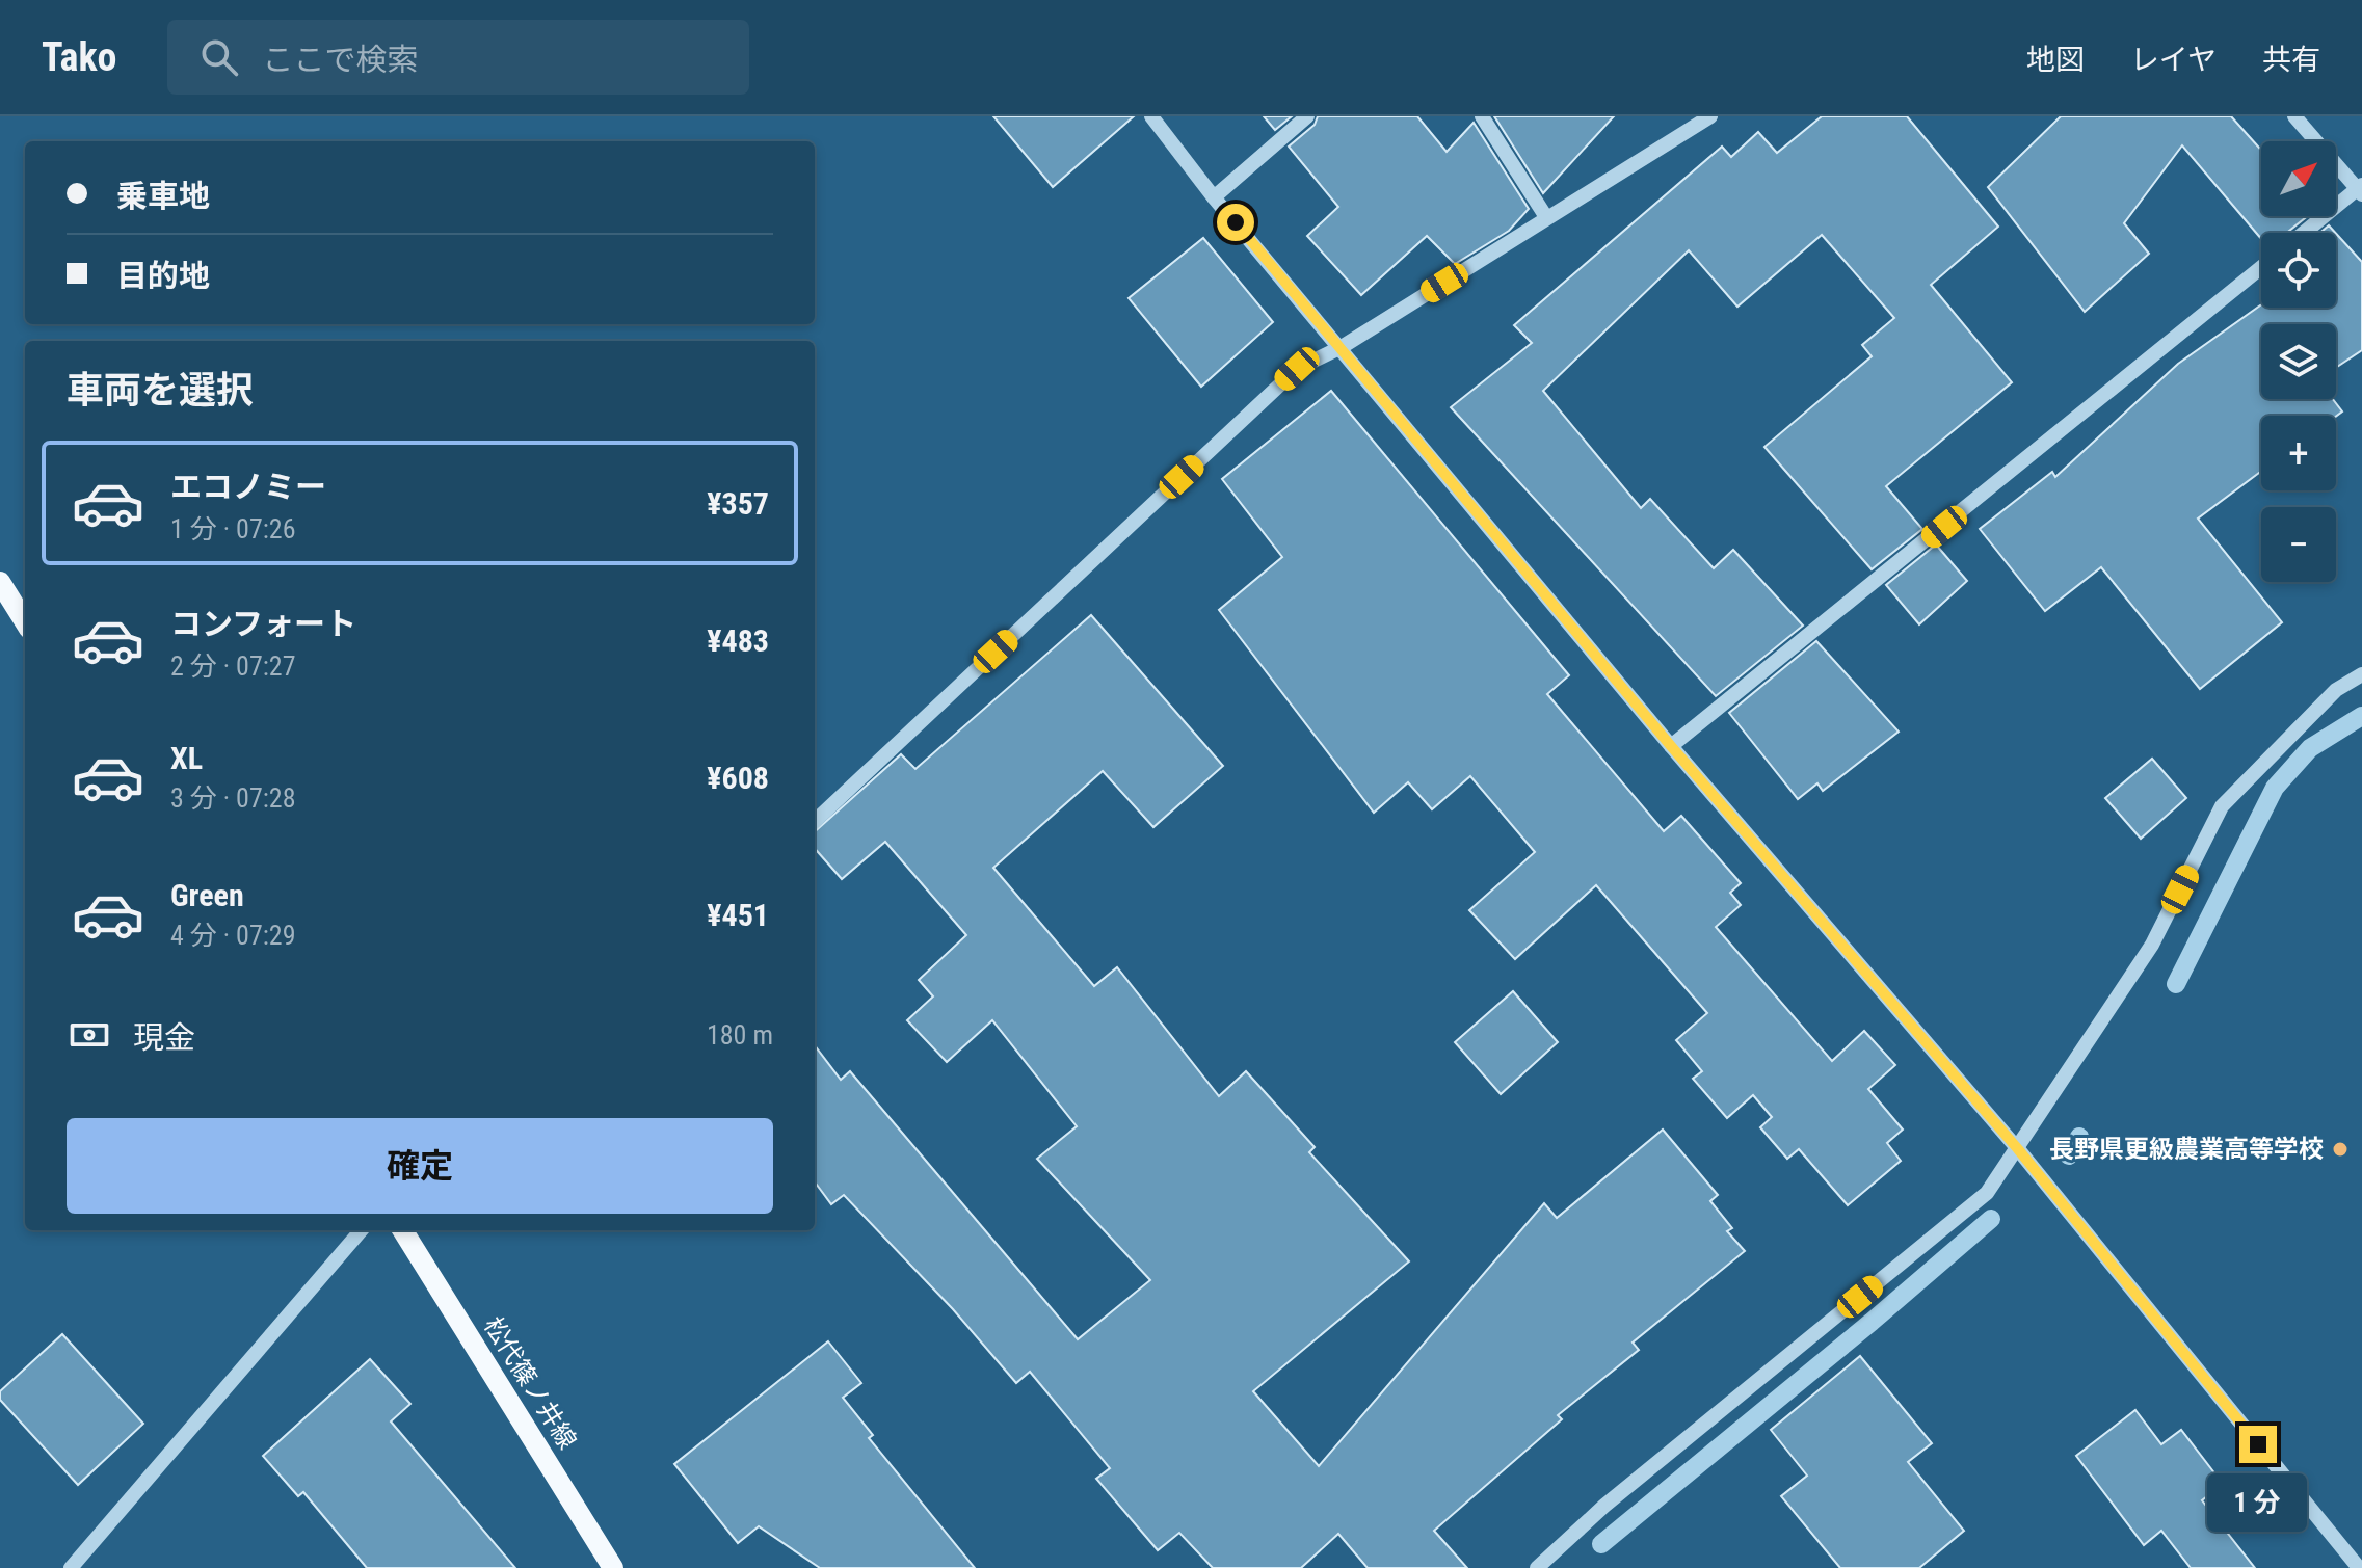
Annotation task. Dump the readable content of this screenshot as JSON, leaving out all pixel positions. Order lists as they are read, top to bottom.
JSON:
{
  "streets": {
    "main road": ["松代篠ノ井線"]
  },
  "places": ["長野県更級農業高等学校"],
  "north": "top right",
  "page": {
    "header": "Tako",
    "search": "ここで検索",
    "nav": ["地図", "レイヤ", "共有"],
    "map_buttons": ["+", "−"],
    "banner": ["乗車地", "目的地"],
    "heading": "車両を選択",
    "list": [
      {
        "name": "エコノミー",
        "note": "1 分 · 07:26",
        "value": "¥357"
      },
      {
        "name": "コンフォート",
        "note": "2 分 · 07:27",
        "value": "¥483"
      },
      {
        "name": "XL",
        "note": "3 分 · 07:28",
        "value": "¥608"
      },
      {
        "name": "Green",
        "note": "4 分 · 07:29",
        "value": "¥451"
      }
    ],
    "pay": ["現金", "180 m"],
    "buttons": "確定",
    "bubble": "1 分"
  }
}
